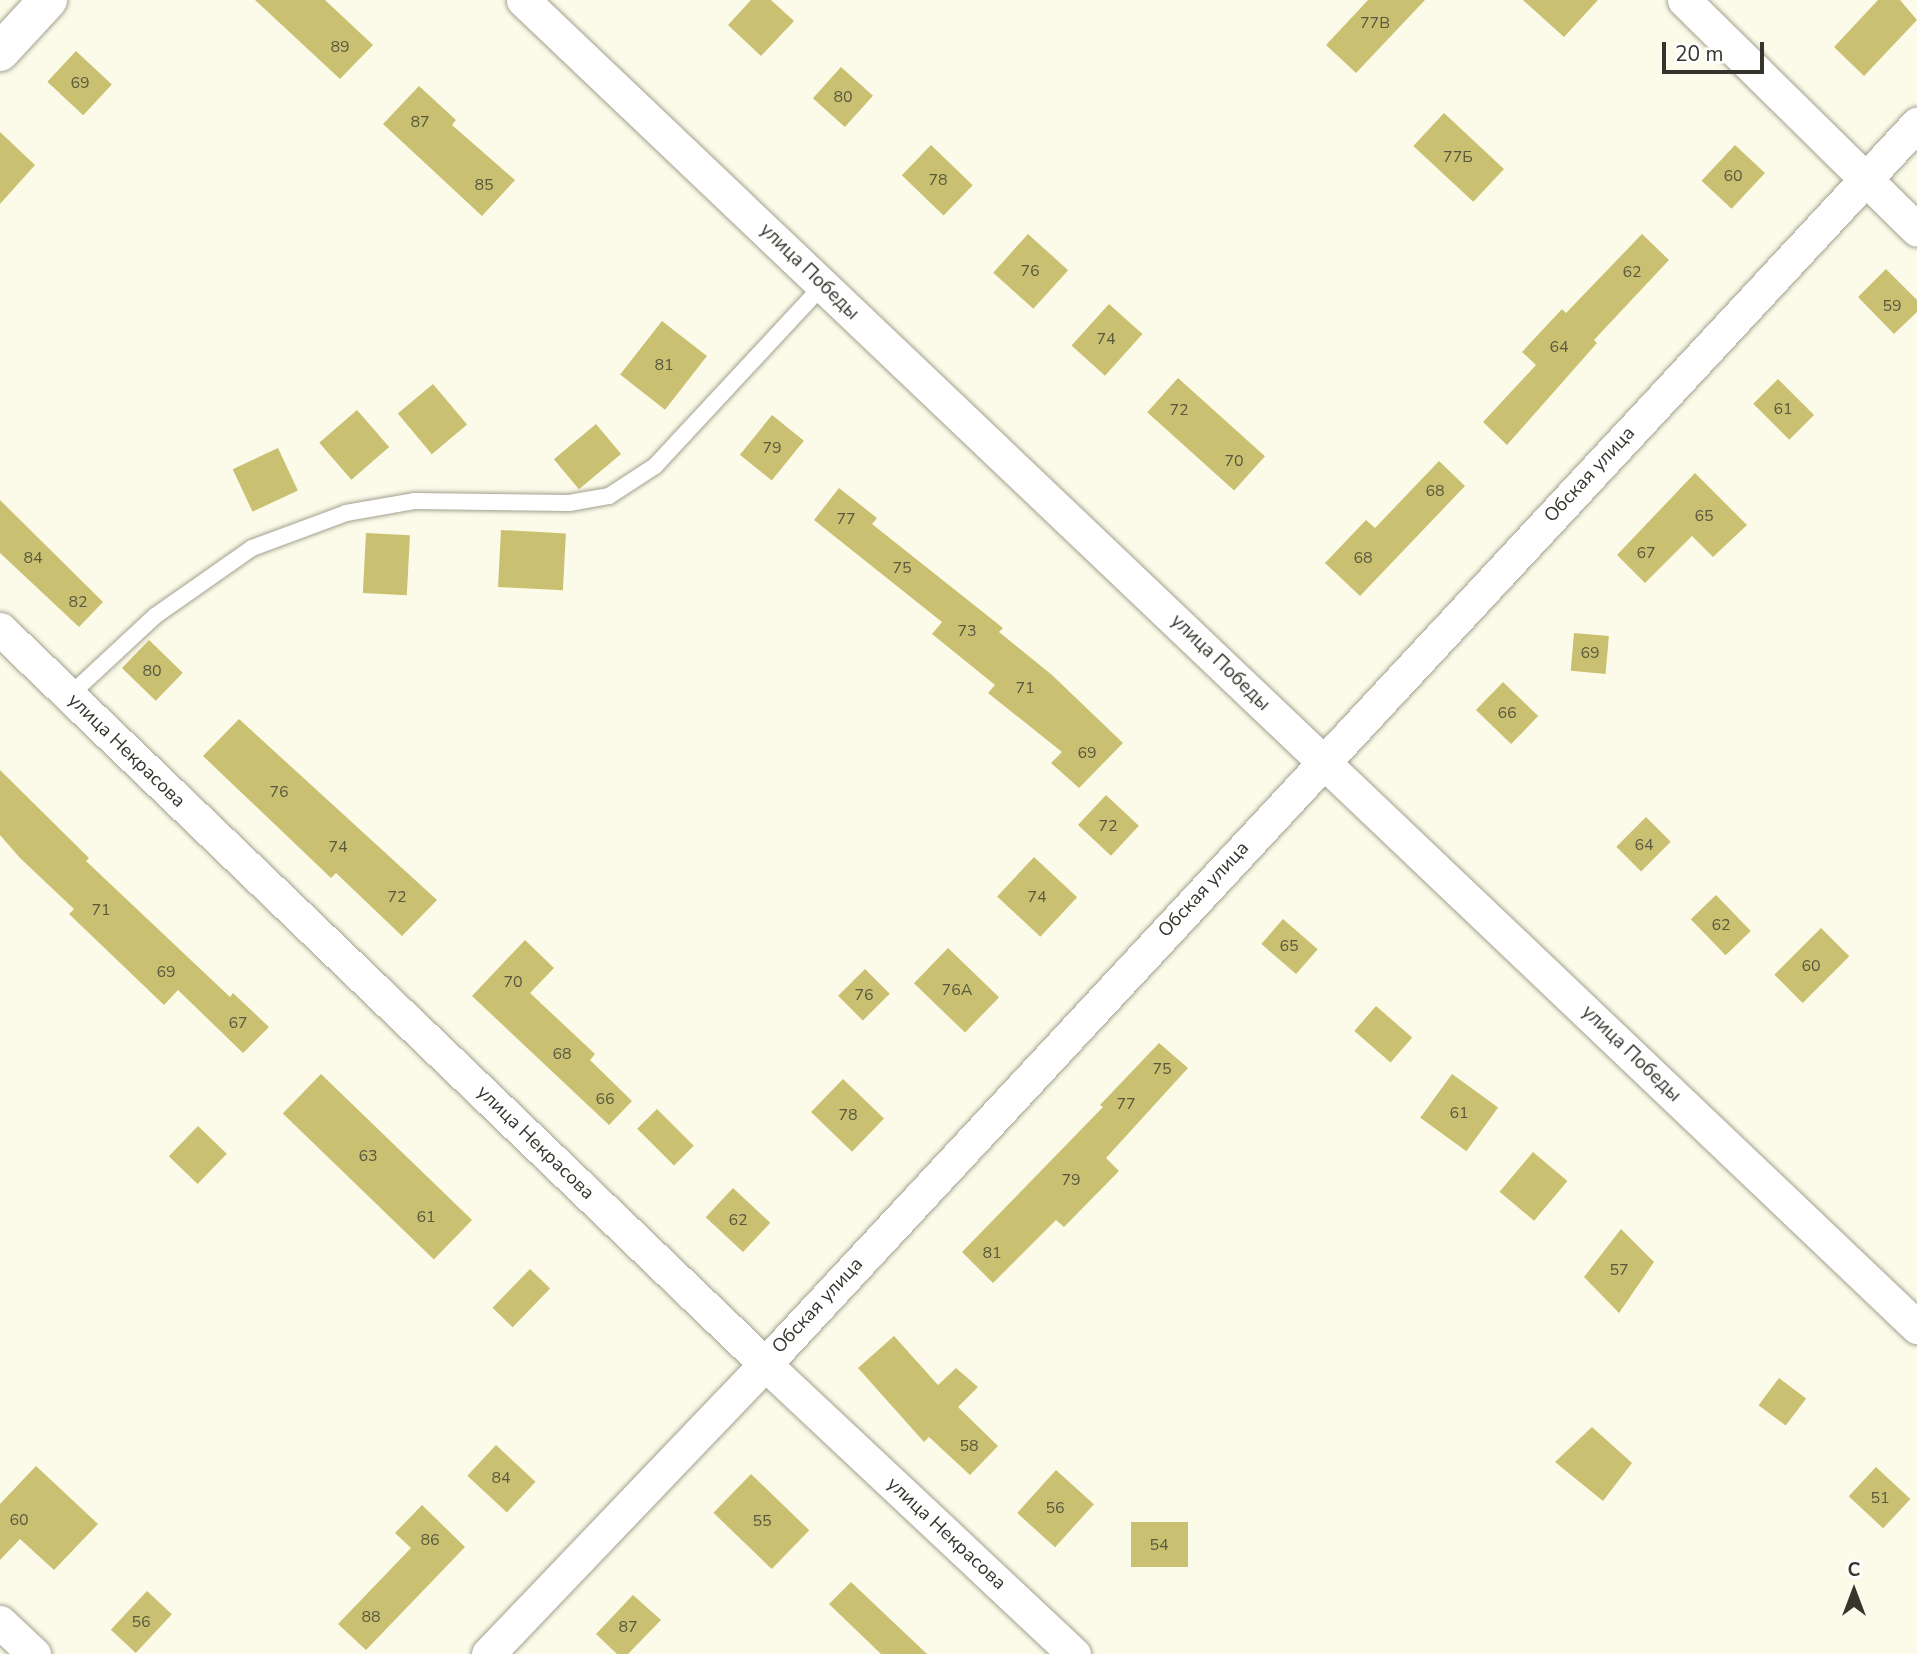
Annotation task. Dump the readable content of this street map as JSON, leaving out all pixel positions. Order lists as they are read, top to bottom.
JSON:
{
  "streets": {
    "street": ["улица Победы", "Обская улица", "улица Некрасова"]
  },
  "crossings": [
    ["улица Победы", "Обская улица"],
    ["Обская улица", "улица Некрасова"]
  ],
  "house_numbers": [
    "77В",
    "89",
    "69",
    "80",
    "87",
    "77Б",
    "60",
    "78",
    "85",
    "76",
    "62",
    "59",
    "74",
    "64",
    "81",
    "61",
    "72",
    "79",
    "70",
    "68",
    "65",
    "77",
    "67",
    "84",
    "68",
    "75",
    "82",
    "73",
    "69",
    "80",
    "71",
    "66",
    "69",
    "76",
    "72",
    "64",
    "74",
    "72",
    "74",
    "71",
    "62",
    "65",
    "60",
    "69",
    "70",
    "76А",
    "76",
    "67",
    "68",
    "75",
    "66",
    "77",
    "61",
    "78",
    "63",
    "79",
    "61",
    "62",
    "81",
    "57",
    "58",
    "84",
    "51",
    "56",
    "60",
    "55",
    "86",
    "54",
    "88",
    "56",
    "87"
  ],
  "scale_bar": "20 m",
  "north": "top"
}
